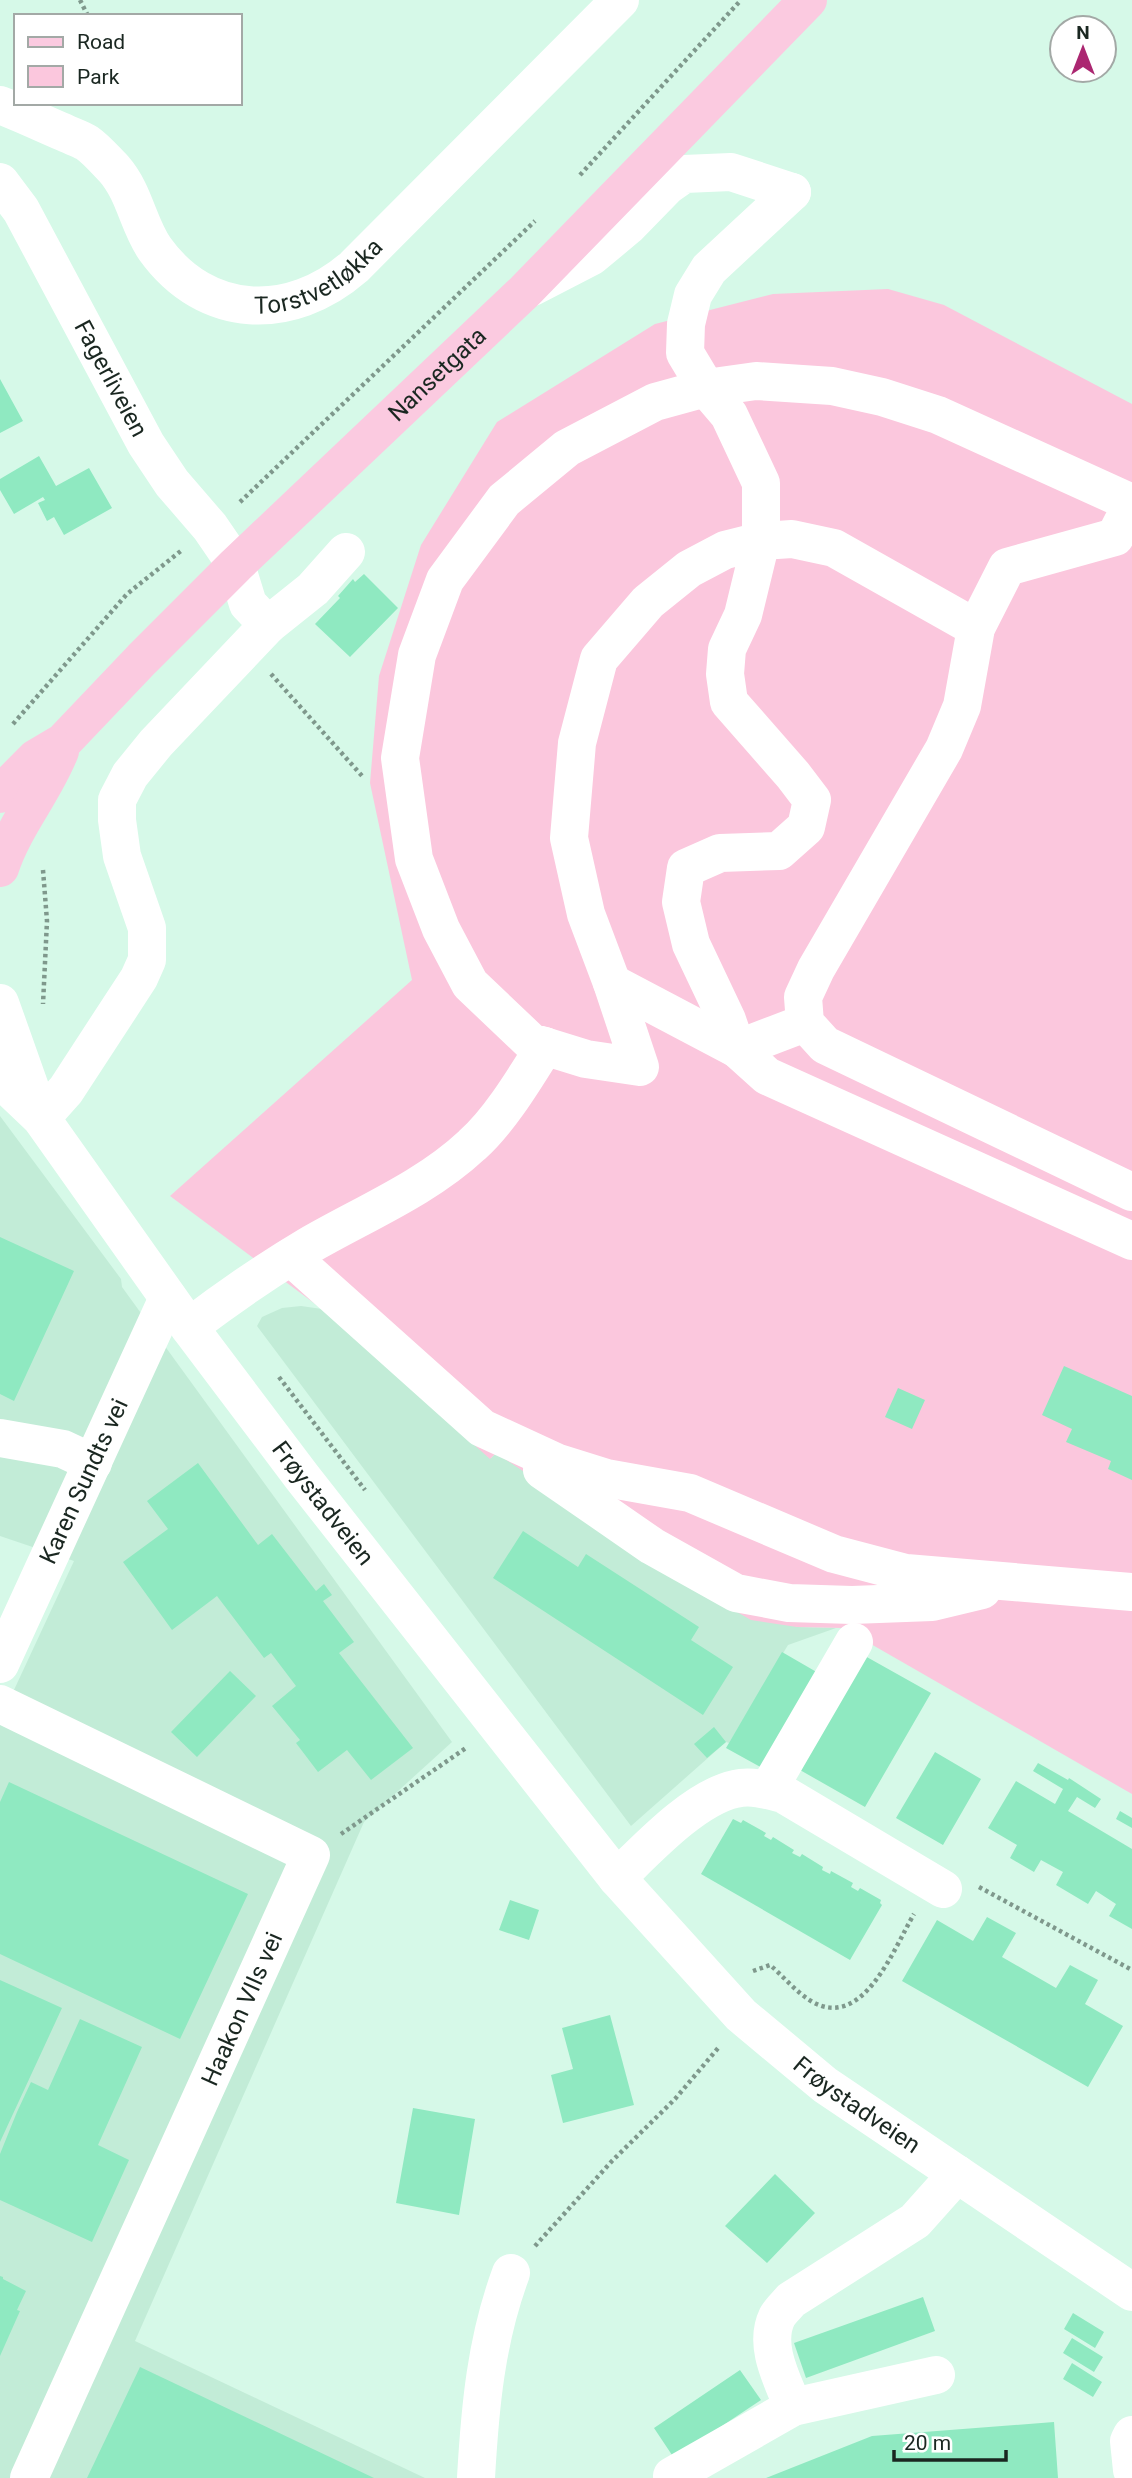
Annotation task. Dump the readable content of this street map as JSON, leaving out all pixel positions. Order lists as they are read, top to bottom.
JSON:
{
  "streets": {
    "main road": ["Nansetgata"],
    "street": [
      "Torstvetløkka",
      "Fagerliveien",
      "Karen Sundts vei",
      "Frøystadveien",
      "Haakon VIIs vei"
    ]
  },
  "crossings": [
    ["Nansetgata", "Fagerliveien"],
    ["Karen Sundts vei", "Frøystadveien"]
  ],
  "legend": ["Road", "Park"],
  "scale_bar": "20 m",
  "north": "top"
}
